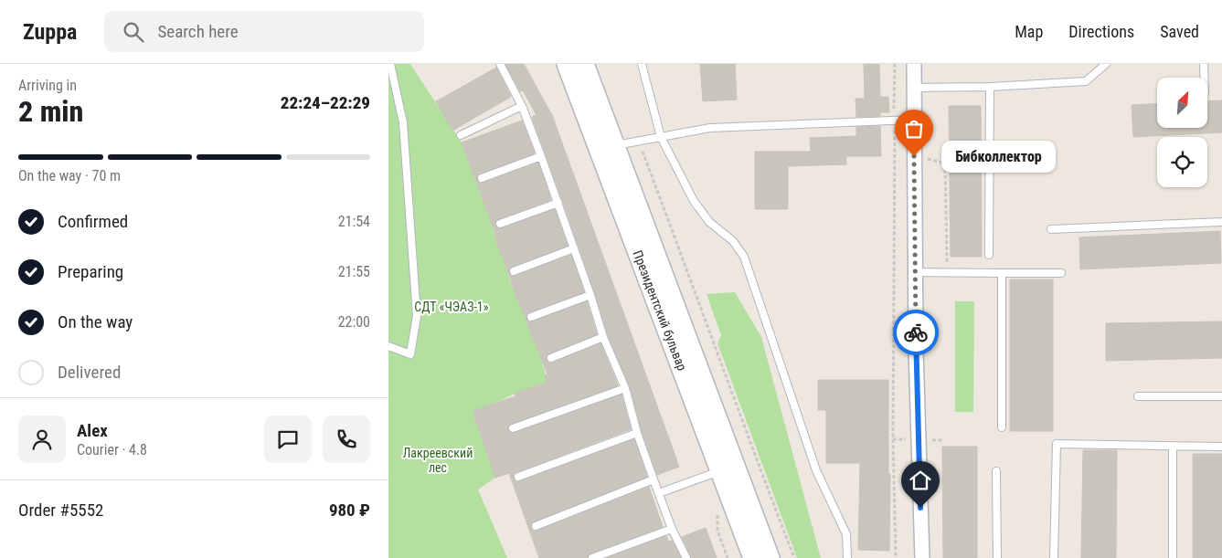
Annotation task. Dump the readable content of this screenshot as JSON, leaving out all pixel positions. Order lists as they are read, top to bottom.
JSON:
{
  "streets": {
    "main road": ["Президентский бульвар"]
  },
  "parks": ["СДТ «ЧЭАЗ-1»", "Лакреевский лес"],
  "places": ["Бибколлектор"],
  "north": "top right",
  "page": {
    "header": "Zuppa",
    "search": "Search here",
    "nav": ["Map", "Directions", "Saved"],
    "heading": ["2 min", "Arriving in", "22:24–22:29"],
    "panel": [
      "Alex",
      "Courier · 4.8",
      "Order #5552",
      "980 ₽"
    ],
    "bubble": "Бибколлектор",
    "bar": "On the way · 70 m",
    "list": [
      ["Confirmed", "21:54"],
      ["Preparing", "21:55"],
      ["On the way", "22:00"],
      "Delivered"
    ]
  }
}
